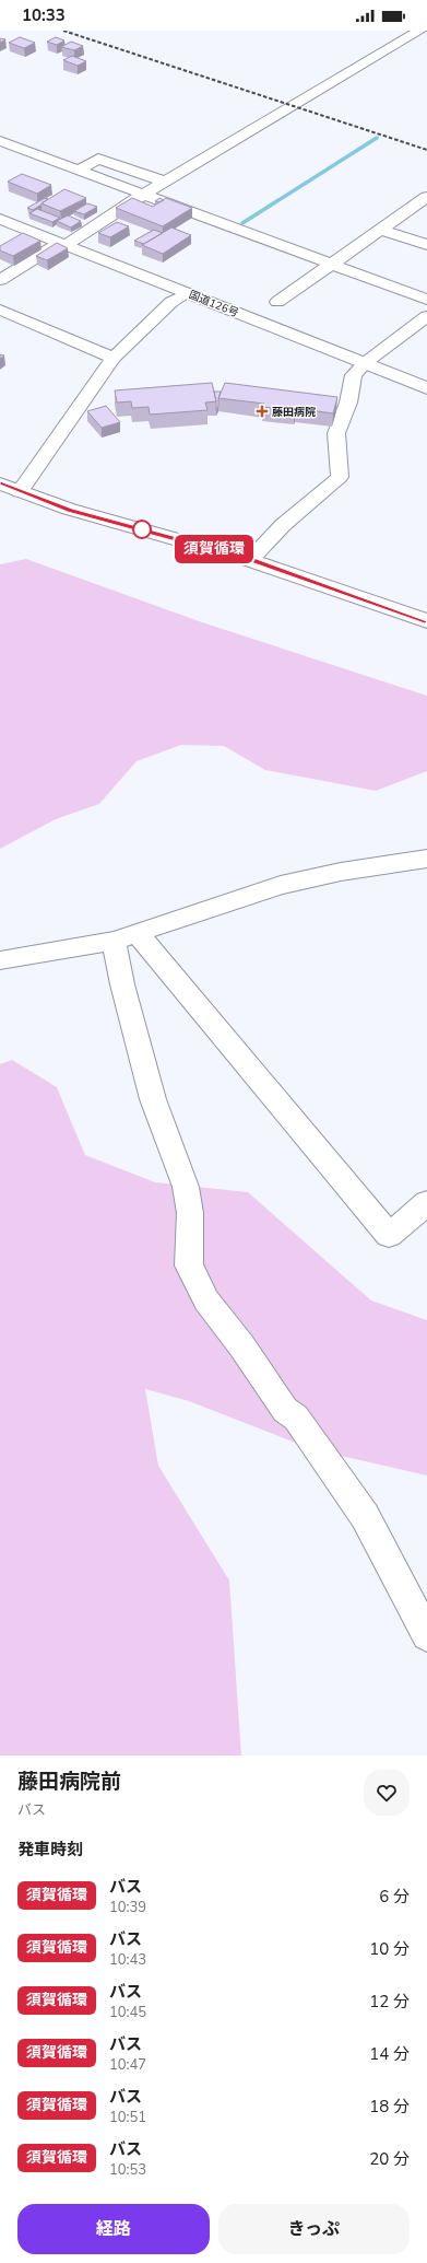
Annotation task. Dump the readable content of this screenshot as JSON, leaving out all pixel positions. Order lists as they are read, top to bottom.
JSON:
{
  "streets": {
    "main road": ["国道126号"]
  },
  "places": {
    "health": ["藤田病院"]
  },
  "lines": ["bus line 須賀循環"],
  "page": {
    "status": "10:33",
    "on_map": "須賀循環",
    "heading": [
      ["藤田病院前", "バス"],
      "発車時刻"
    ],
    "list": [
      {
        "mark": "須賀循環",
        "name": "バス",
        "note": "10:39",
        "value": "6 分"
      },
      {
        "mark": "須賀循環",
        "name": "バス",
        "note": "10:43",
        "value": "10 分"
      },
      {
        "mark": "須賀循環",
        "name": "バス",
        "note": "10:45",
        "value": "12 分"
      },
      {
        "mark": "須賀循環",
        "name": "バス",
        "note": "10:47",
        "value": "14 分"
      },
      {
        "mark": "須賀循環",
        "name": "バス",
        "note": "10:51",
        "value": "18 分"
      },
      {
        "mark": "須賀循環",
        "name": "バス",
        "note": "10:53",
        "value": "20 分"
      }
    ],
    "buttons": ["経路", "きっぷ"]
  }
}
